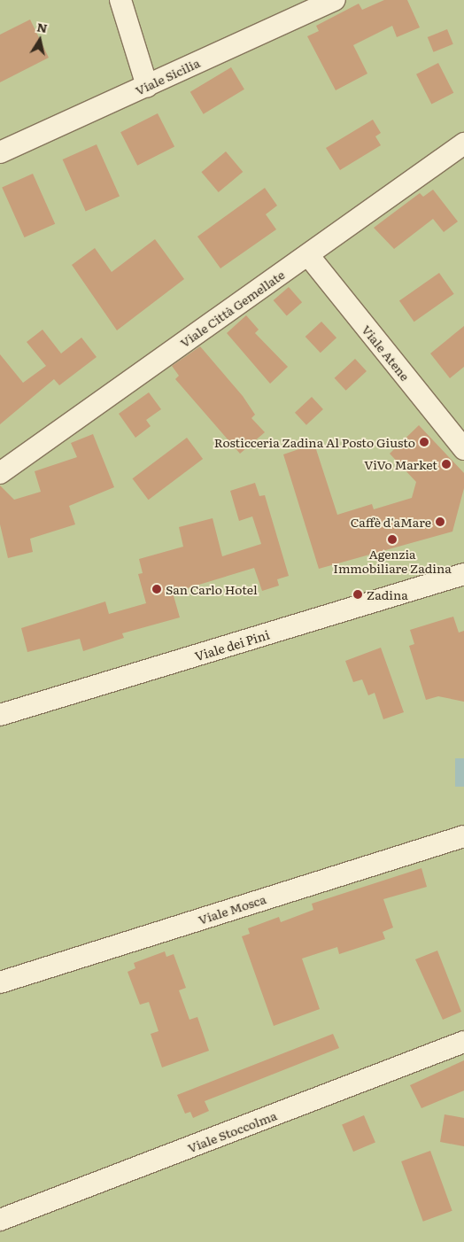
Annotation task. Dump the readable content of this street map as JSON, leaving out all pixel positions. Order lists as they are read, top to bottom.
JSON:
{
  "streets": {
    "street": [
      "Viale Sicilia",
      "Viale Città Gemellate",
      "Viale Atene",
      "Viale dei Pini",
      "Viale Mosca",
      "Viale Stoccolma"
    ]
  },
  "crossings": [
    ["Viale Città Gemellate", "Viale Atene"]
  ],
  "places": [
    "Rosticceria Zadina Al Posto Giusto",
    "ViVo Market",
    "Caffè d'aMare",
    "Agenzia Immobiliare Zadina",
    "San Carlo Hotel",
    "Zadina"
  ],
  "north": "top"
}
